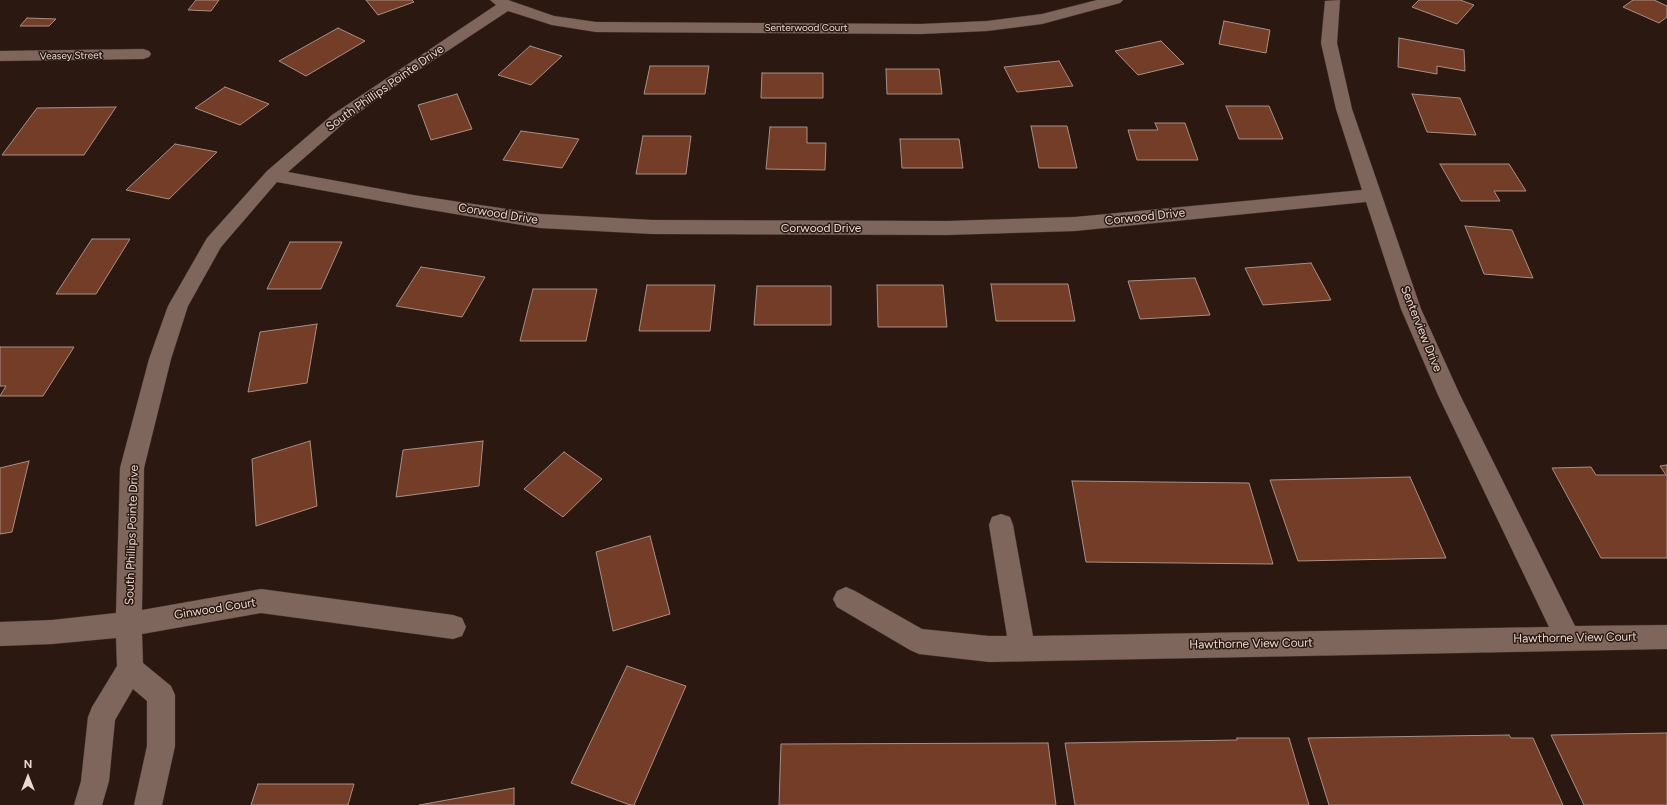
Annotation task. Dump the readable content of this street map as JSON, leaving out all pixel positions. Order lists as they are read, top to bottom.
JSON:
{
  "streets": {
    "street": [
      "Senterwood Court",
      "Veasey Street",
      "South Phillips Pointe Drive",
      "Corwood Drive",
      "Senterview Drive",
      "Ginwood Court",
      "Hawthorne View Court"
    ]
  },
  "crossings": [
    ["Senterwood Court", "South Phillips Pointe Drive"],
    ["South Phillips Pointe Drive", "Corwood Drive"],
    ["South Phillips Pointe Drive", "Ginwood Court"],
    ["Corwood Drive", "Senterview Drive"],
    ["Senterview Drive", "Hawthorne View Court"]
  ],
  "north": "top"
}
